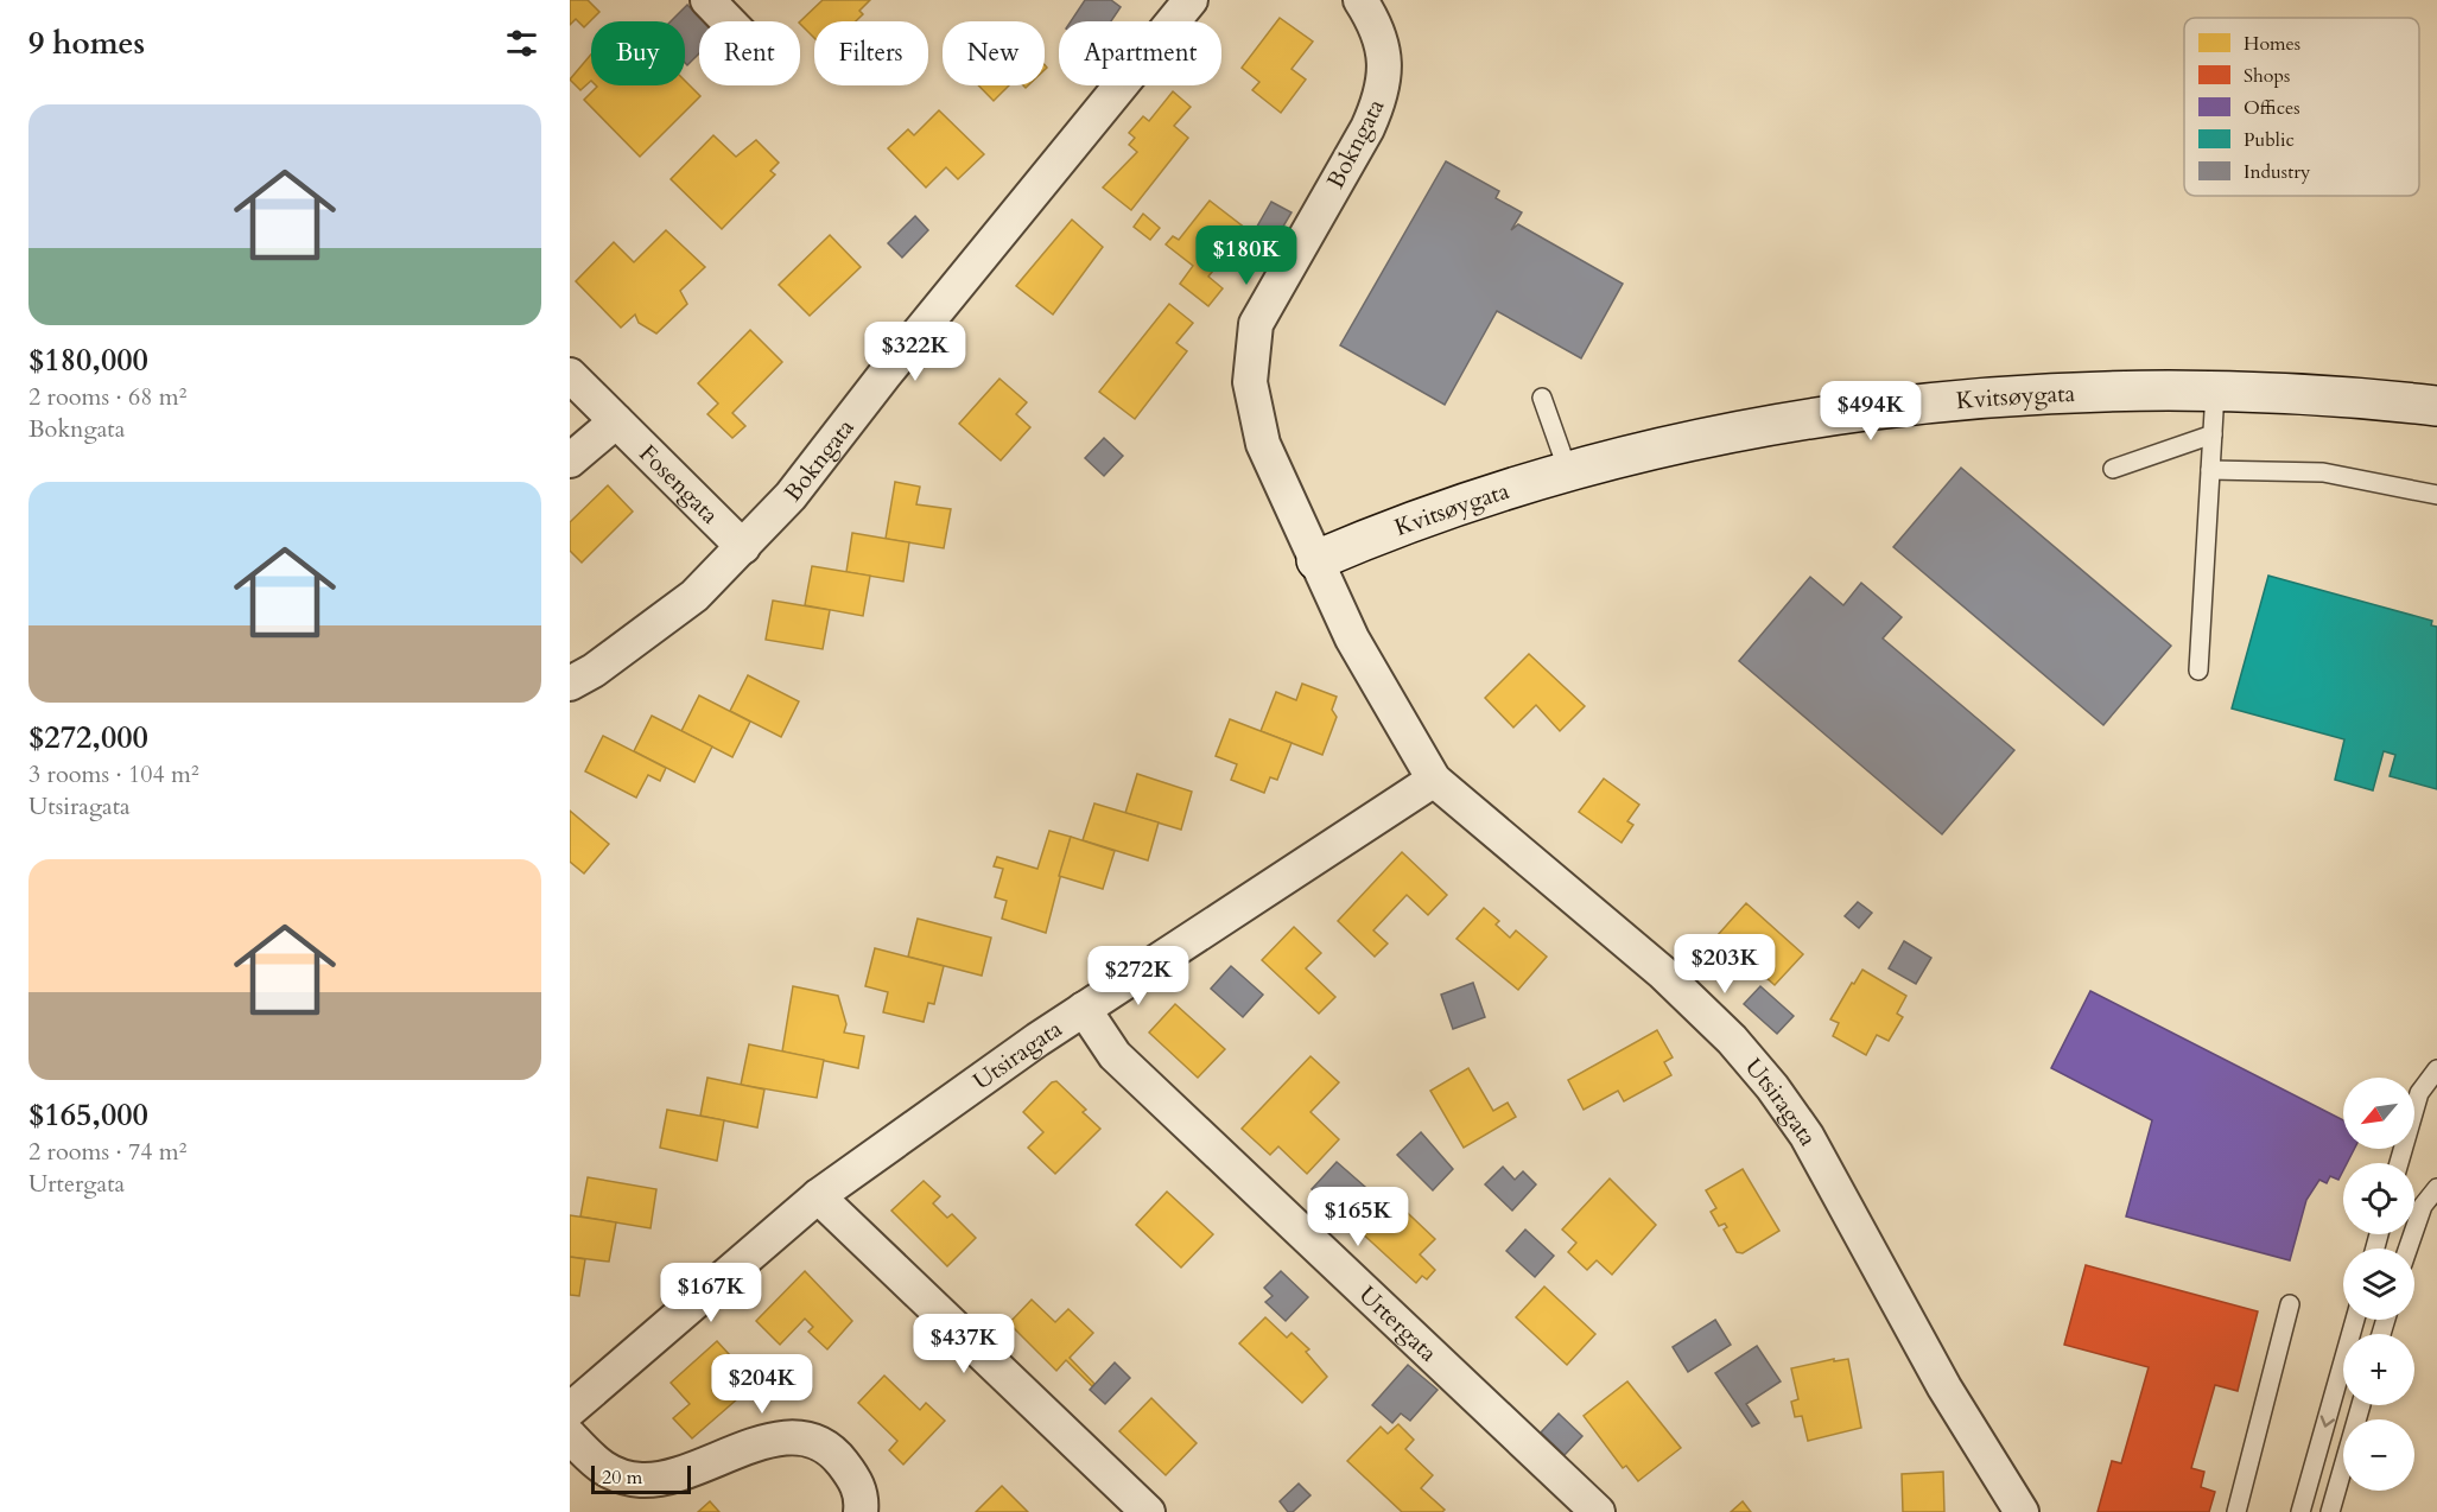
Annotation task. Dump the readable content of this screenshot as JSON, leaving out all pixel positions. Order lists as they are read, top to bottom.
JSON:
{
  "streets": {
    "street": [
      "Bokngata",
      "Kvitsøygata",
      "Fosengata",
      "Utsiragata",
      "Urtergata"
    ]
  },
  "crossings": [
    ["Bokngata", "Kvitsøygata"],
    ["Bokngata", "Fosengata"],
    ["Bokngata", "Utsiragata"],
    ["Kvitsøygata", "Utsiragata"],
    ["Utsiragata", "Urtergata"]
  ],
  "legend": [
    "Homes",
    "Shops",
    "Offices",
    "Public",
    "Industry"
  ],
  "scale_bar": "20 m",
  "north": "bottom left",
  "page": {
    "heading": "9 homes",
    "chip": [
      "Buy",
      "Rent",
      "Filters",
      "New",
      "Apartment"
    ],
    "list": [
      {
        "name": "$180,000",
        "note": "2 rooms · 68 m² · Bokngata"
      },
      {
        "name": "$272,000",
        "note": "3 rooms · 104 m² · Utsiragata"
      },
      {
        "name": "$165,000",
        "note": "2 rooms · 74 m² · Urtergata"
      }
    ],
    "price": [
      "$180K",
      "$322K",
      "$494K",
      "$203K",
      "$272K",
      "$165K",
      "$167K",
      "$437K",
      "$204K"
    ],
    "map_buttons": ["+", "−"],
    "scale": "20 m"
  }
}
